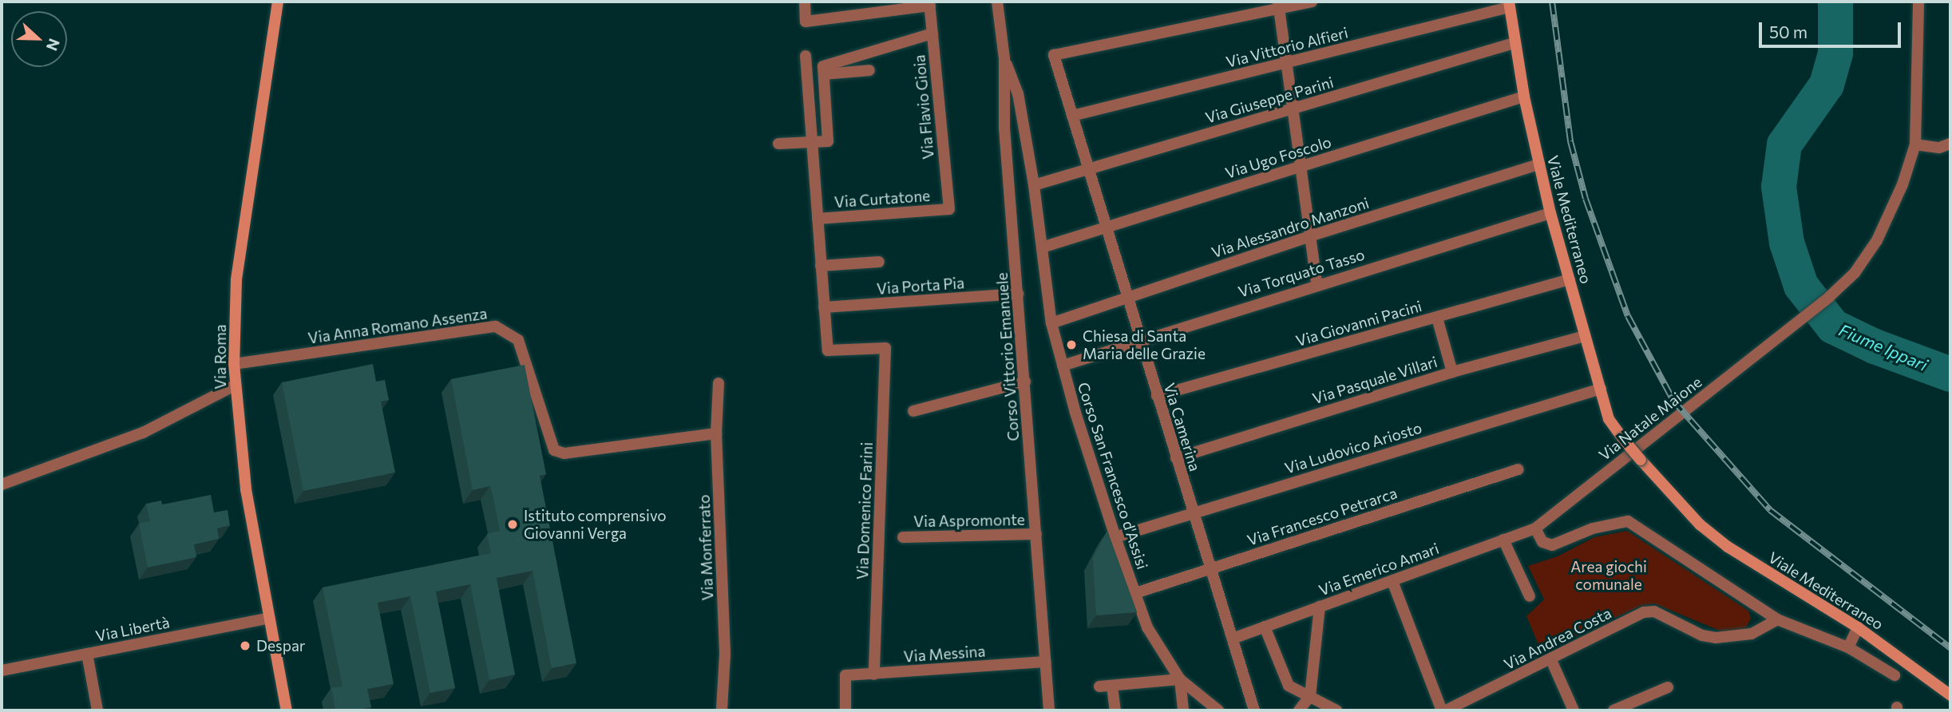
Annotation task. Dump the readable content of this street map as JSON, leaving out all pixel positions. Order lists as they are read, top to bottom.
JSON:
{
  "streets": {
    "main road": ["Viale Mediterraneo", "Via Roma"],
    "street": [
      "Via Vittorio Alfieri",
      "Via Giuseppe Parini",
      "Via Flavio Gioia",
      "Via Ugo Foscolo",
      "Via Curtatone",
      "Via Alessandro Manzoni",
      "Via Torquato Tasso",
      "Via Porta Pia",
      "Via Giovanni Pacini",
      "Via Anna Romano Assenza",
      "Corso Vittorio Emanuele",
      "Via Pasquale Villari",
      "Via Natale Maione",
      "Via Camerina",
      "Via Ludovico Ariosto",
      "Corso San Francesco d'Assisi",
      "Via Domenico Farini",
      "Via Francesco Petrarca",
      "Via Aspromonte",
      "Via Monferrato",
      "Via Emerico Amari",
      "Via Libertà",
      "Via Andrea Costa",
      "Via Messina"
    ]
  },
  "crossings": [
    ["Via Vittorio Alfieri", "Viale Mediterraneo"],
    ["Via Vittorio Alfieri", "Via Camerina"],
    ["Via Giuseppe Parini", "Viale Mediterraneo"],
    ["Via Giuseppe Parini", "Via Camerina"],
    ["Via Giuseppe Parini", "Corso San Francesco d'Assisi"],
    ["Via Flavio Gioia", "Via Curtatone"],
    ["Via Ugo Foscolo", "Viale Mediterraneo"],
    ["Via Ugo Foscolo", "Via Camerina"],
    ["Via Ugo Foscolo", "Corso San Francesco d'Assisi"],
    ["Viale Mediterraneo", "Via Alessandro Manzoni"],
    ["Viale Mediterraneo", "Via Torquato Tasso"],
    ["Viale Mediterraneo", "Via Giovanni Pacini"],
    ["Viale Mediterraneo", "Via Pasquale Villari"],
    ["Viale Mediterraneo", "Via Ludovico Ariosto"],
    ["Via Alessandro Manzoni", "Via Camerina"],
    ["Via Alessandro Manzoni", "Corso San Francesco d'Assisi"],
    ["Via Torquato Tasso", "Via Camerina"],
    ["Via Torquato Tasso", "Corso San Francesco d'Assisi"],
    ["Via Porta Pia", "Corso Vittorio Emanuele"],
    ["Via Porta Pia", "Via Domenico Farini"],
    ["Via Giovanni Pacini", "Via Camerina"],
    ["Via Anna Romano Assenza", "Via Roma"],
    ["Via Anna Romano Assenza", "Via Monferrato"],
    ["Via Roma", "Via Libertà"],
    ["Corso Vittorio Emanuele", "Corso San Francesco d'Assisi"],
    ["Corso Vittorio Emanuele", "Via Aspromonte"],
    ["Corso Vittorio Emanuele", "Via Messina"],
    ["Via Pasquale Villari", "Via Camerina"],
    ["Via Natale Maione", "Via Emerico Amari"],
    ["Via Camerina", "Via Ludovico Ariosto"],
    ["Via Camerina", "Via Francesco Petrarca"],
    ["Via Camerina", "Via Emerico Amari"],
    ["Via Ludovico Ariosto", "Corso San Francesco d'Assisi"],
    ["Corso San Francesco d'Assisi", "Via Francesco Petrarca"],
    ["Via Domenico Farini", "Via Messina"]
  ],
  "water": ["Fiume Ippari"],
  "parks": ["Area giochi comunale"],
  "places": ["Chiesa di Santa Maria delle Grazie", "Istituto comprensivo Giovanni Verga", "Despar"],
  "scale_bar": "50 m",
  "north": "right"
}
